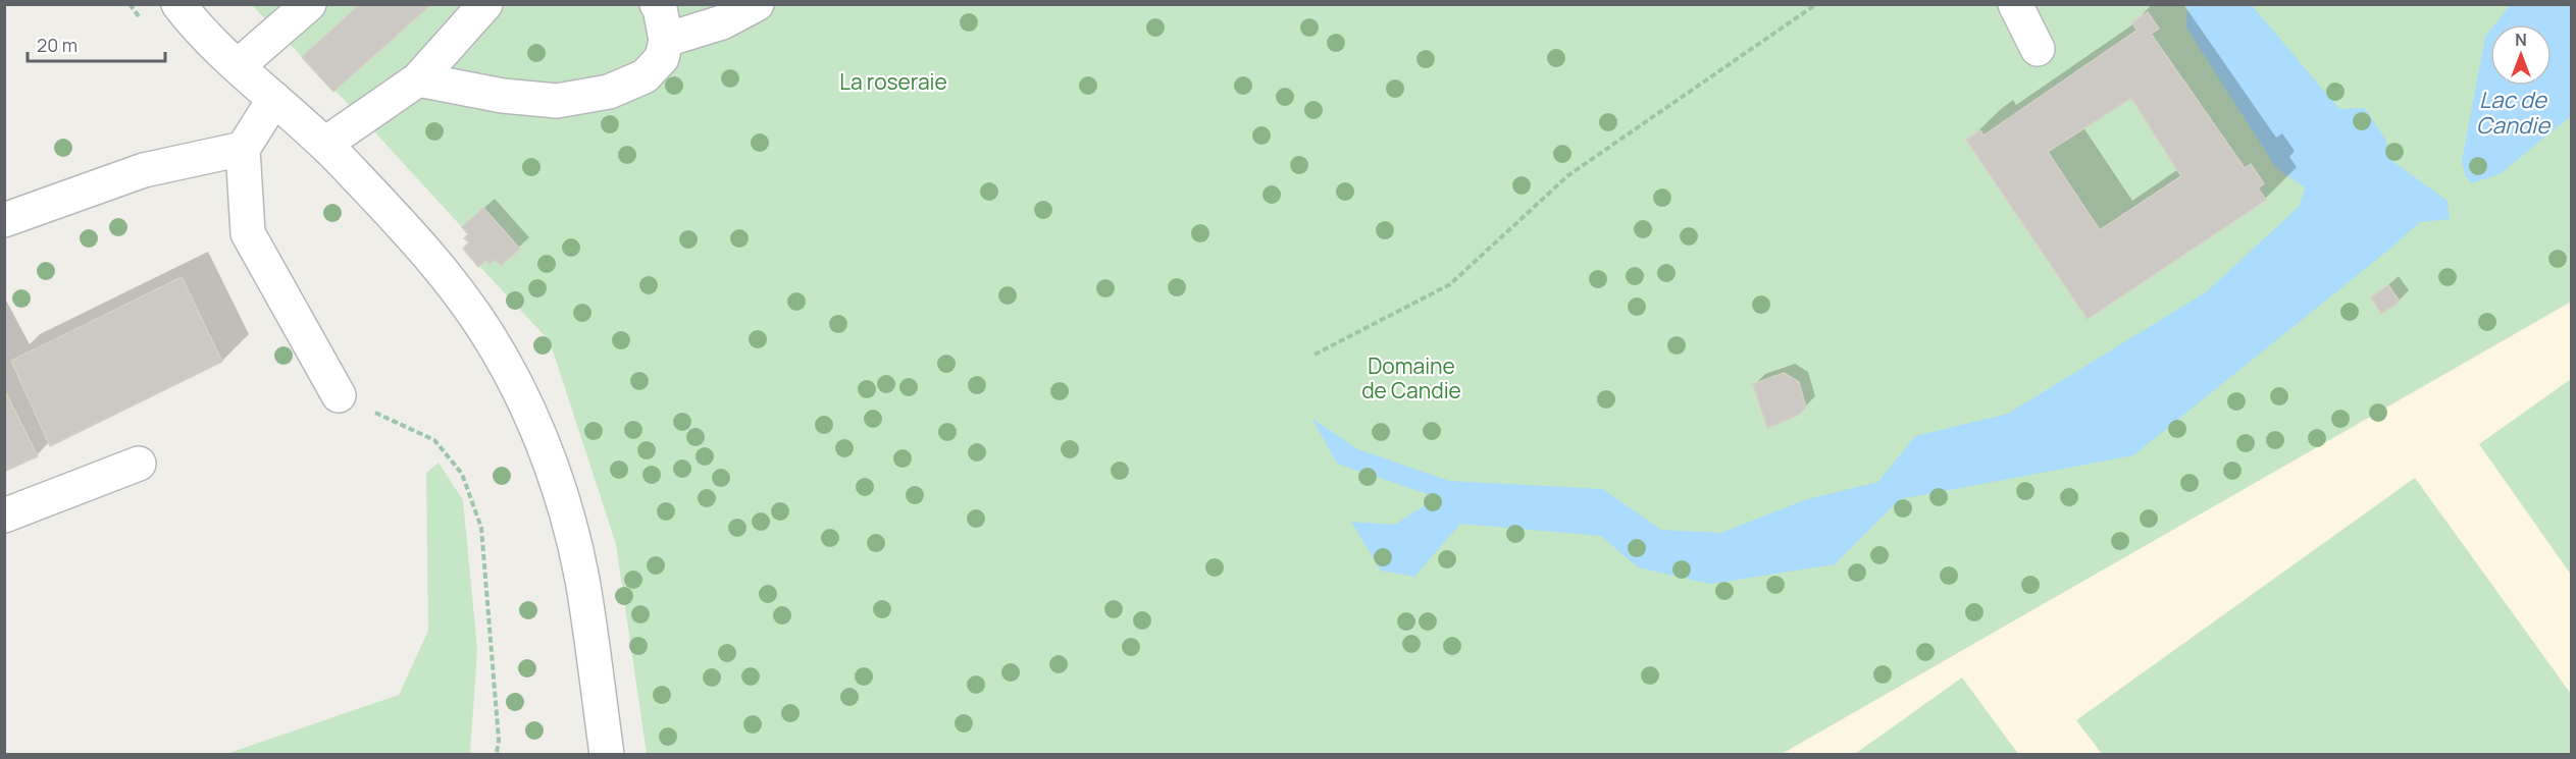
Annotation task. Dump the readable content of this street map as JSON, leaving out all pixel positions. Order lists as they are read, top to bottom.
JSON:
{
  "water": ["Lac de Candie"],
  "parks": ["La roseraie", "Domaine de Candie"],
  "scale_bar": "20 m",
  "north": "top"
}
